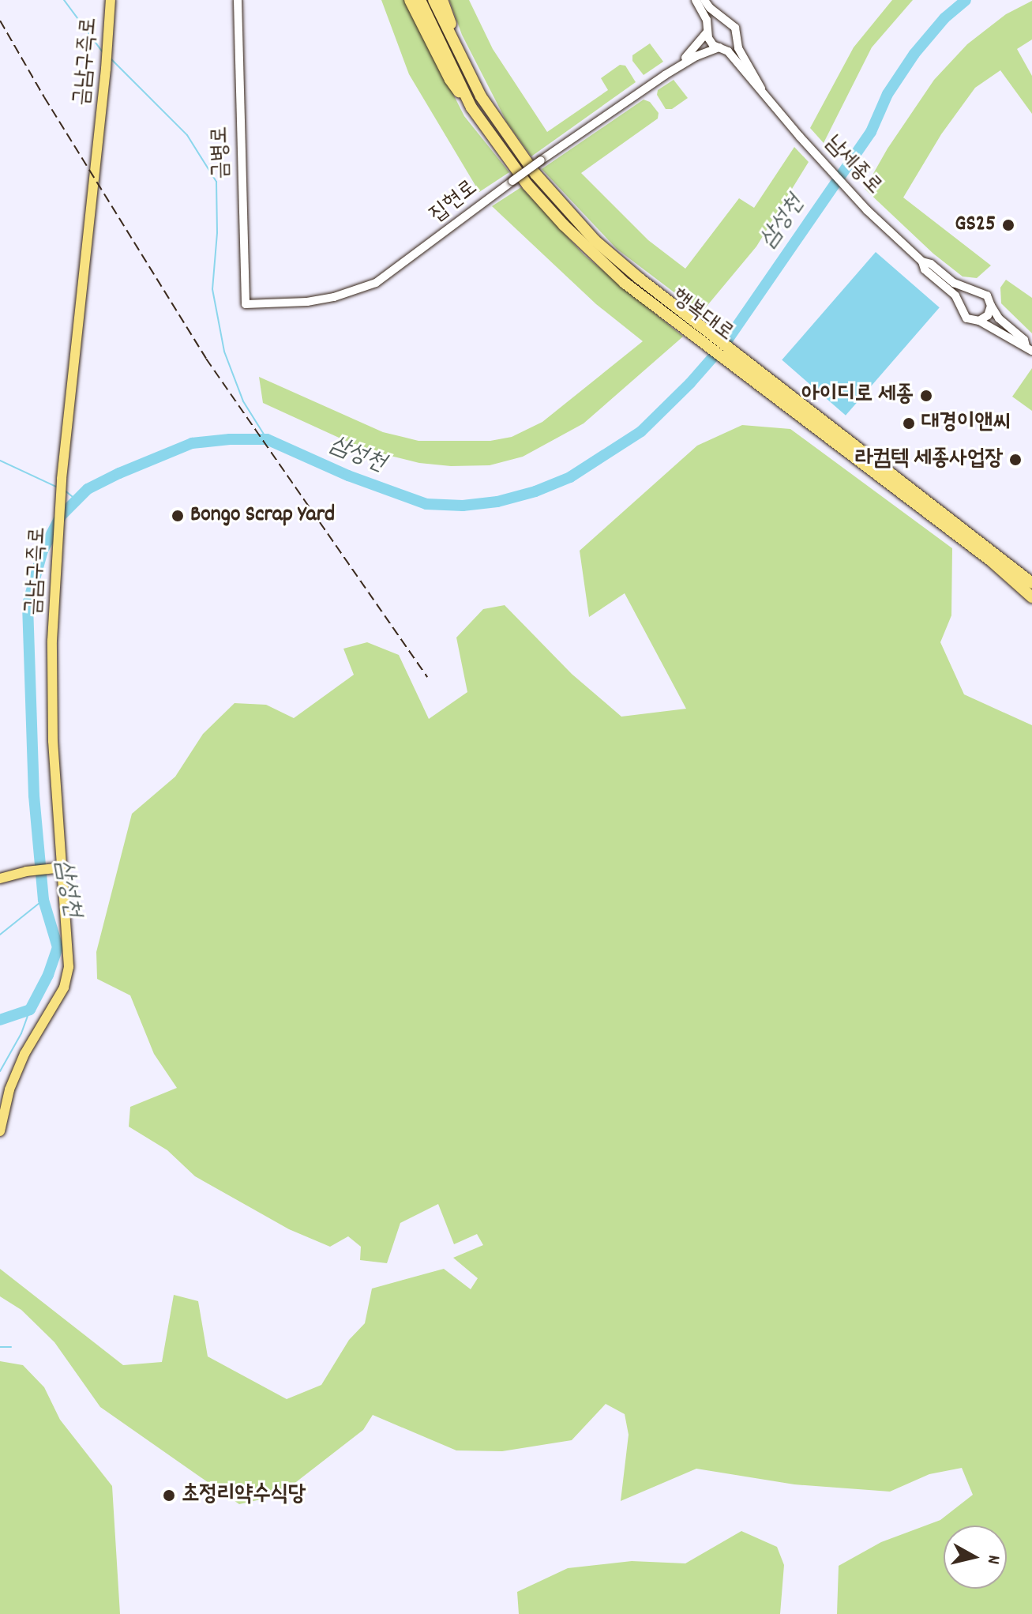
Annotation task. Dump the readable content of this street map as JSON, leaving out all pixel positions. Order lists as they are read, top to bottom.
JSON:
{
  "streets": {
    "highway": ["행복대로"],
    "main road": ["금남구즉로"],
    "street": ["금병로", "남세종로", "집현로"]
  },
  "crossings": [
    ["금병로", "집현로"],
    ["남세종로", "집현로"]
  ],
  "water": ["삼성천"],
  "places": [
    "GS25",
    "아이디로 세종",
    "대경이앤씨",
    "라컴텍 세종사업장",
    "Bongo Scrap Yard",
    "초정리약수식당"
  ],
  "north": "right"
}
